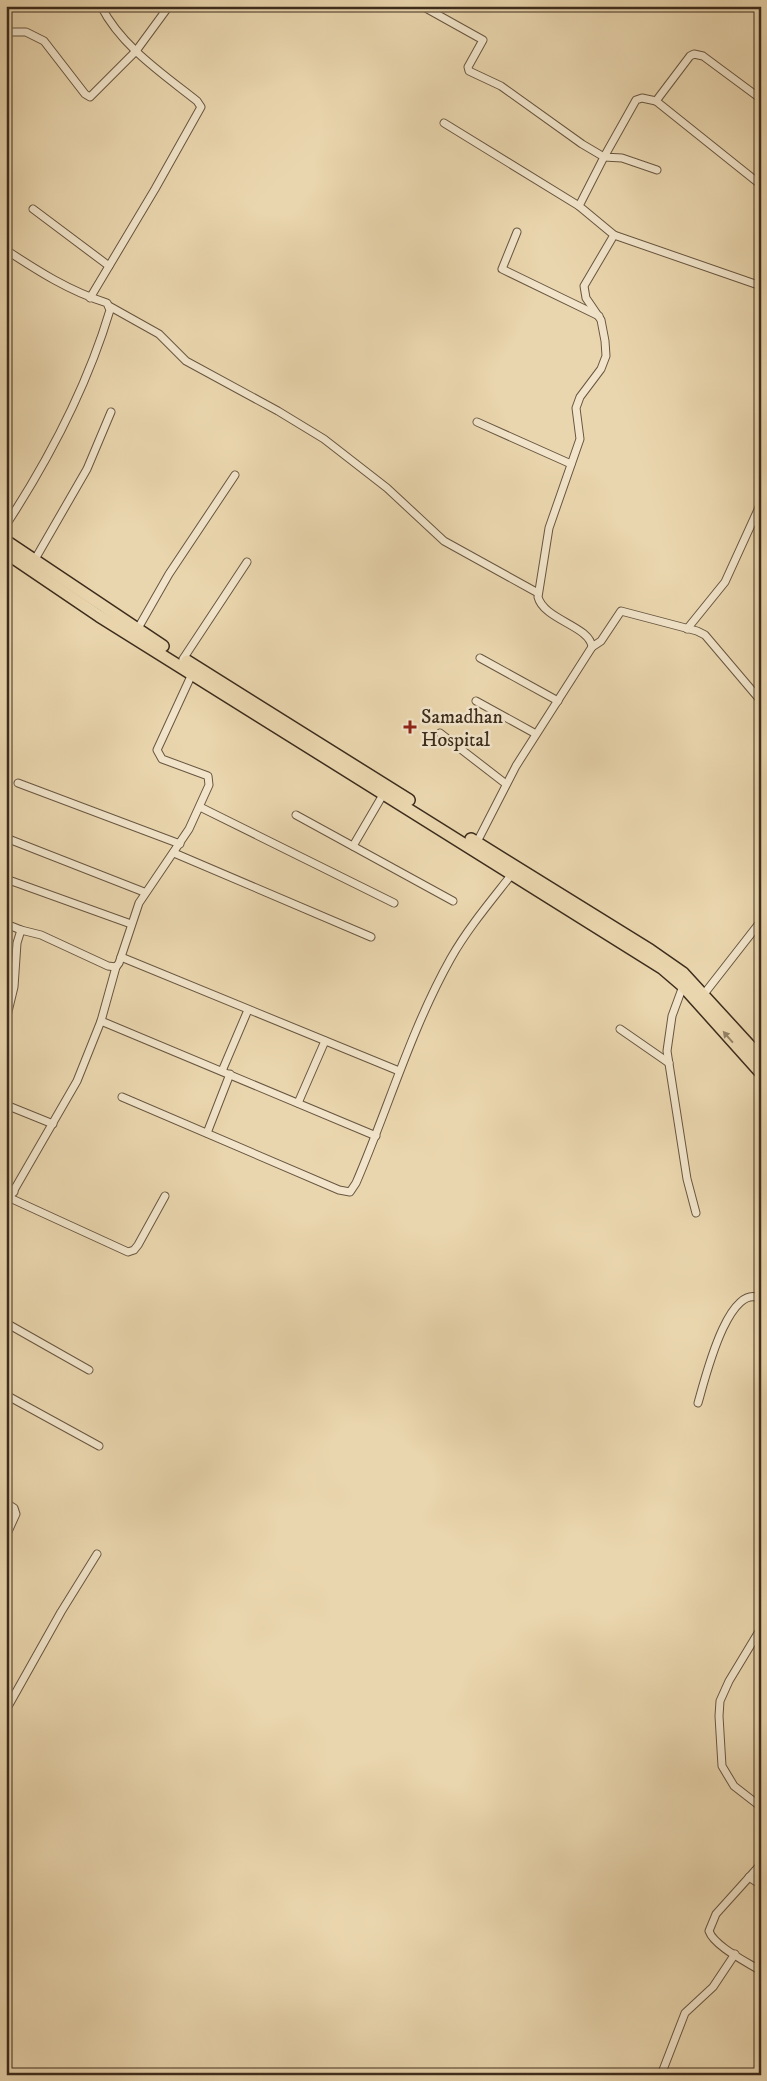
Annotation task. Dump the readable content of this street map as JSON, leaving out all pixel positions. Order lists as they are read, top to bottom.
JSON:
{
  "places": {
    "health": ["Samadhan Hospital"]
  }
}
